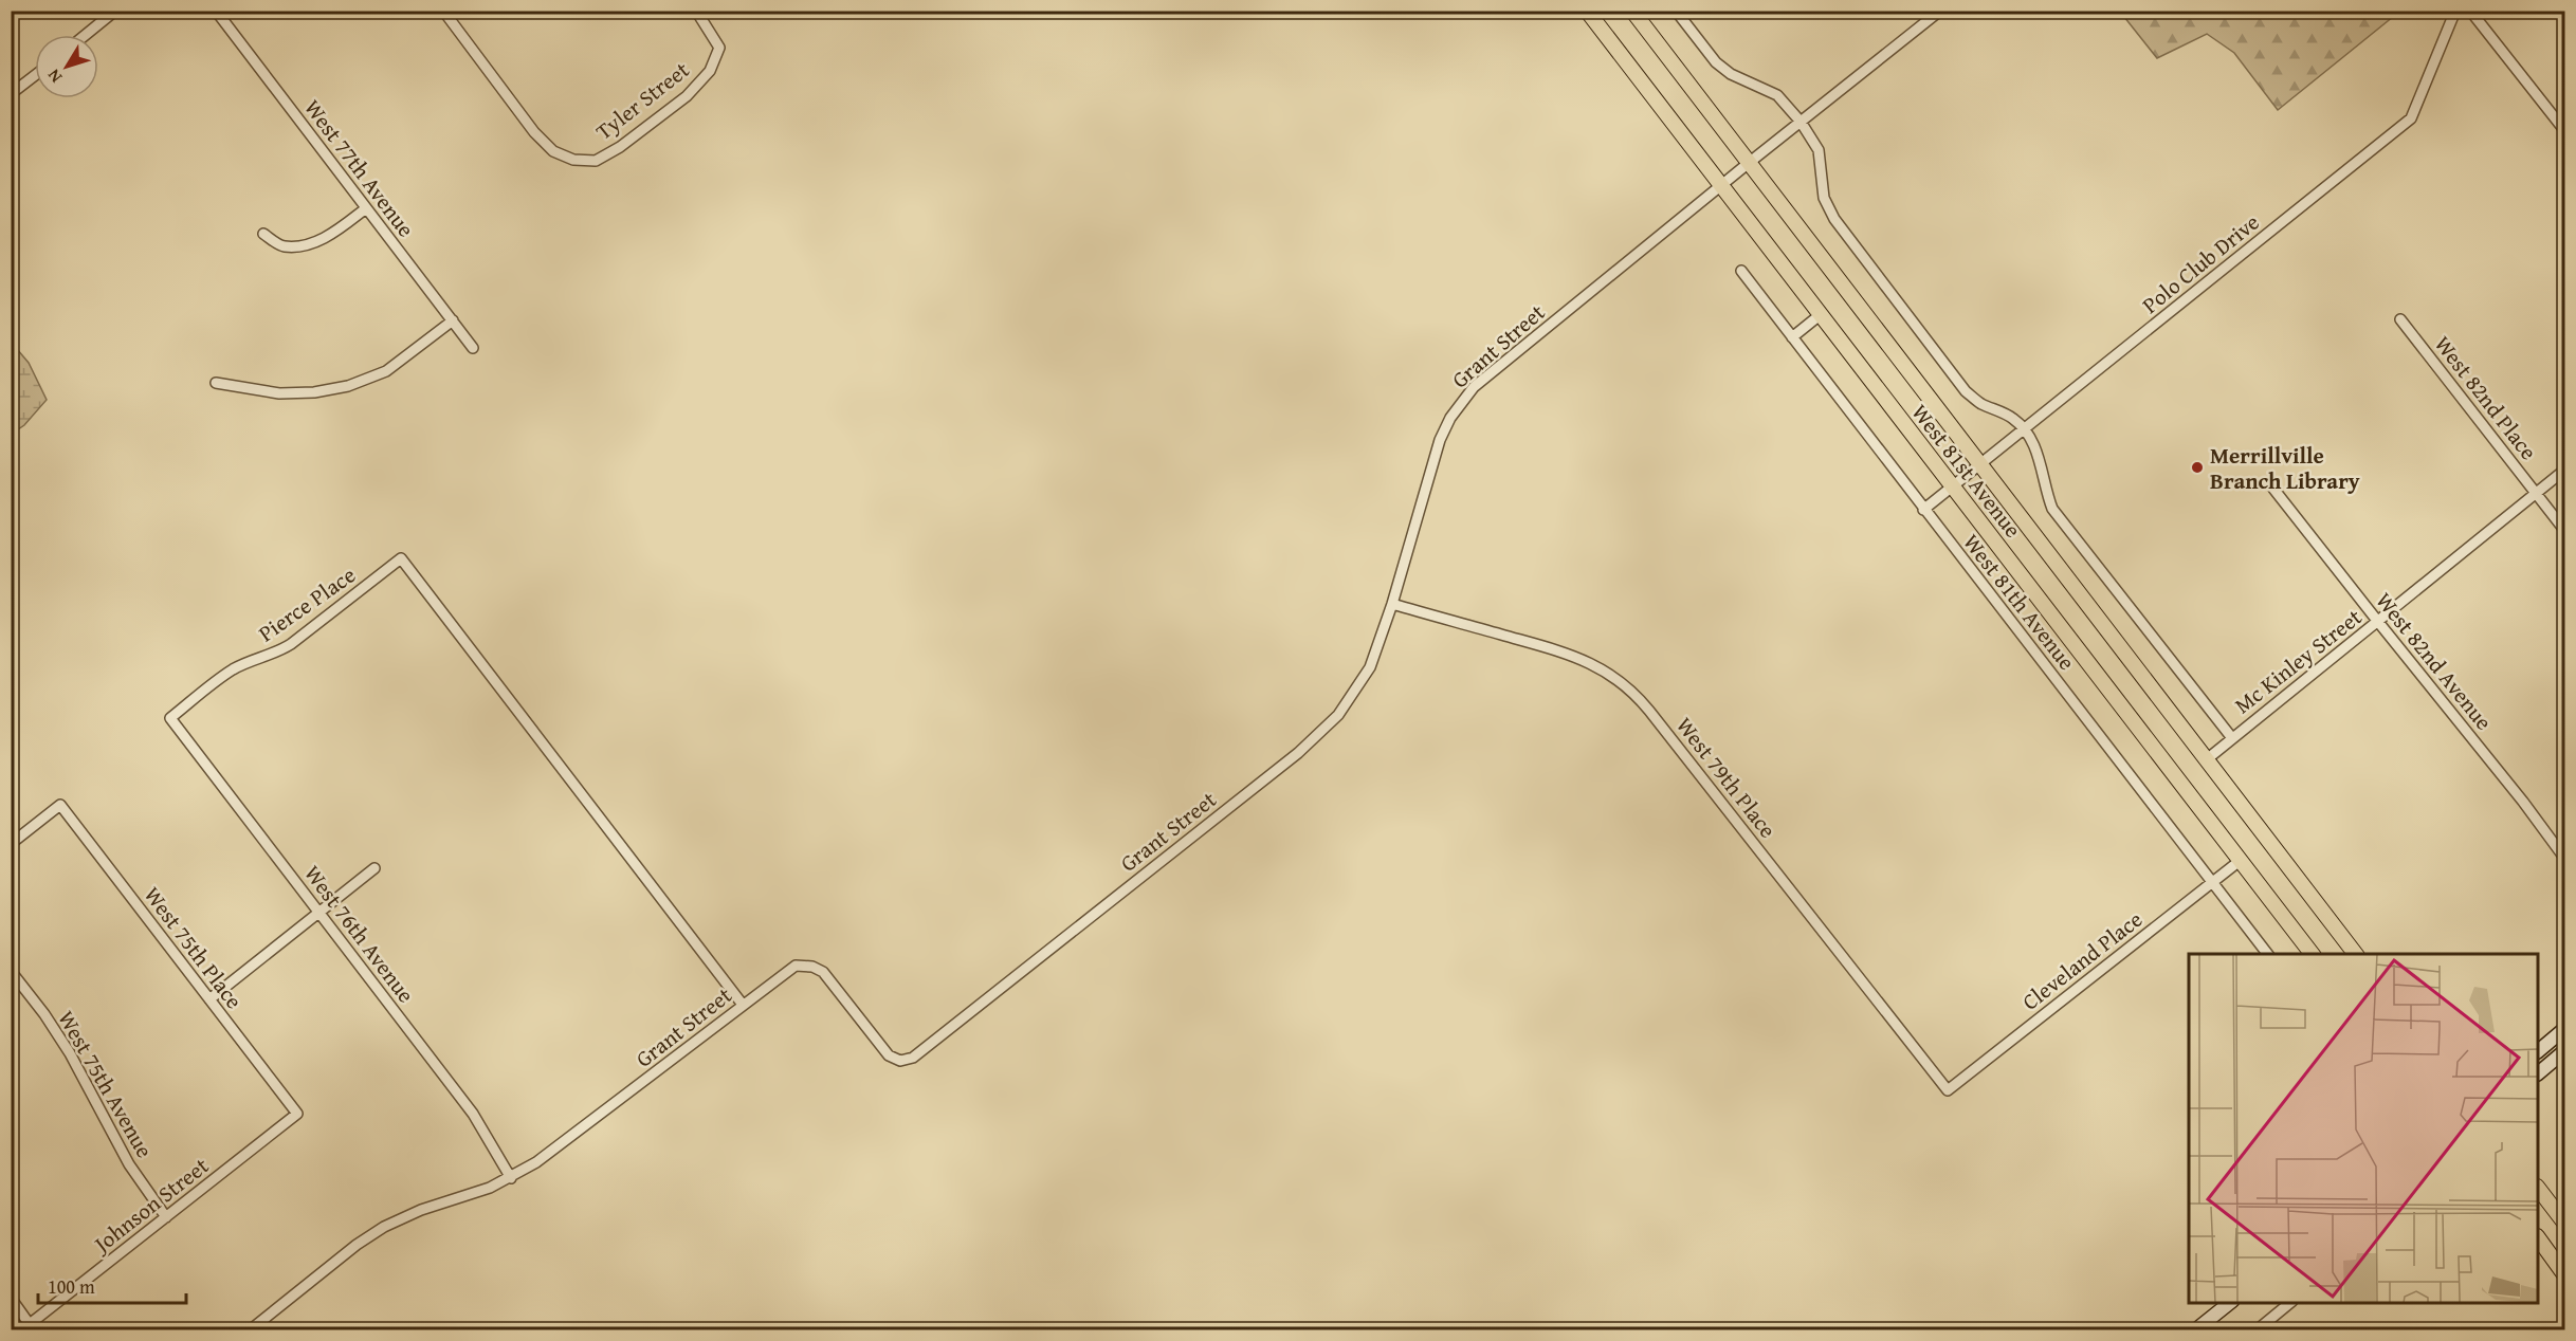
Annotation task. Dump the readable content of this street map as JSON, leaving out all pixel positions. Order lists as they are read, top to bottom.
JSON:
{
  "streets": {
    "main road": ["West 81st Avenue"],
    "street": [
      "Tyler Street",
      "West 77th Avenue",
      "Polo Club Drive",
      "Grant Street",
      "West 82nd Place",
      "West 81th Avenue",
      "Pierce Place",
      "Mc Kinley Street",
      "West 82nd Avenue",
      "West 79th Place",
      "West 76th Avenue",
      "West 75th Place",
      "Cleveland Place",
      "West 75th Avenue",
      "Johnson Street"
    ]
  },
  "crossings": [
    ["Polo Club Drive", "West 81st Avenue"],
    ["Polo Club Drive", "West 81th Avenue"],
    ["Grant Street", "West 81st Avenue"],
    ["Grant Street", "Pierce Place"],
    ["Grant Street", "West 79th Place"],
    ["Grant Street", "West 76th Avenue"],
    ["West 82nd Place", "Mc Kinley Street"],
    ["West 81st Avenue", "Mc Kinley Street"],
    ["West 81st Avenue", "Cleveland Place"],
    ["West 81th Avenue", "Cleveland Place"],
    ["Pierce Place", "West 76th Avenue"],
    ["Mc Kinley Street", "West 82nd Avenue"],
    ["West 79th Place", "Cleveland Place"],
    ["West 75th Place", "Johnson Street"],
    ["West 75th Avenue", "Johnson Street"]
  ],
  "places": ["Merrillville Branch Library"],
  "scale_bar": "100 m",
  "north": "bottom left"
}
